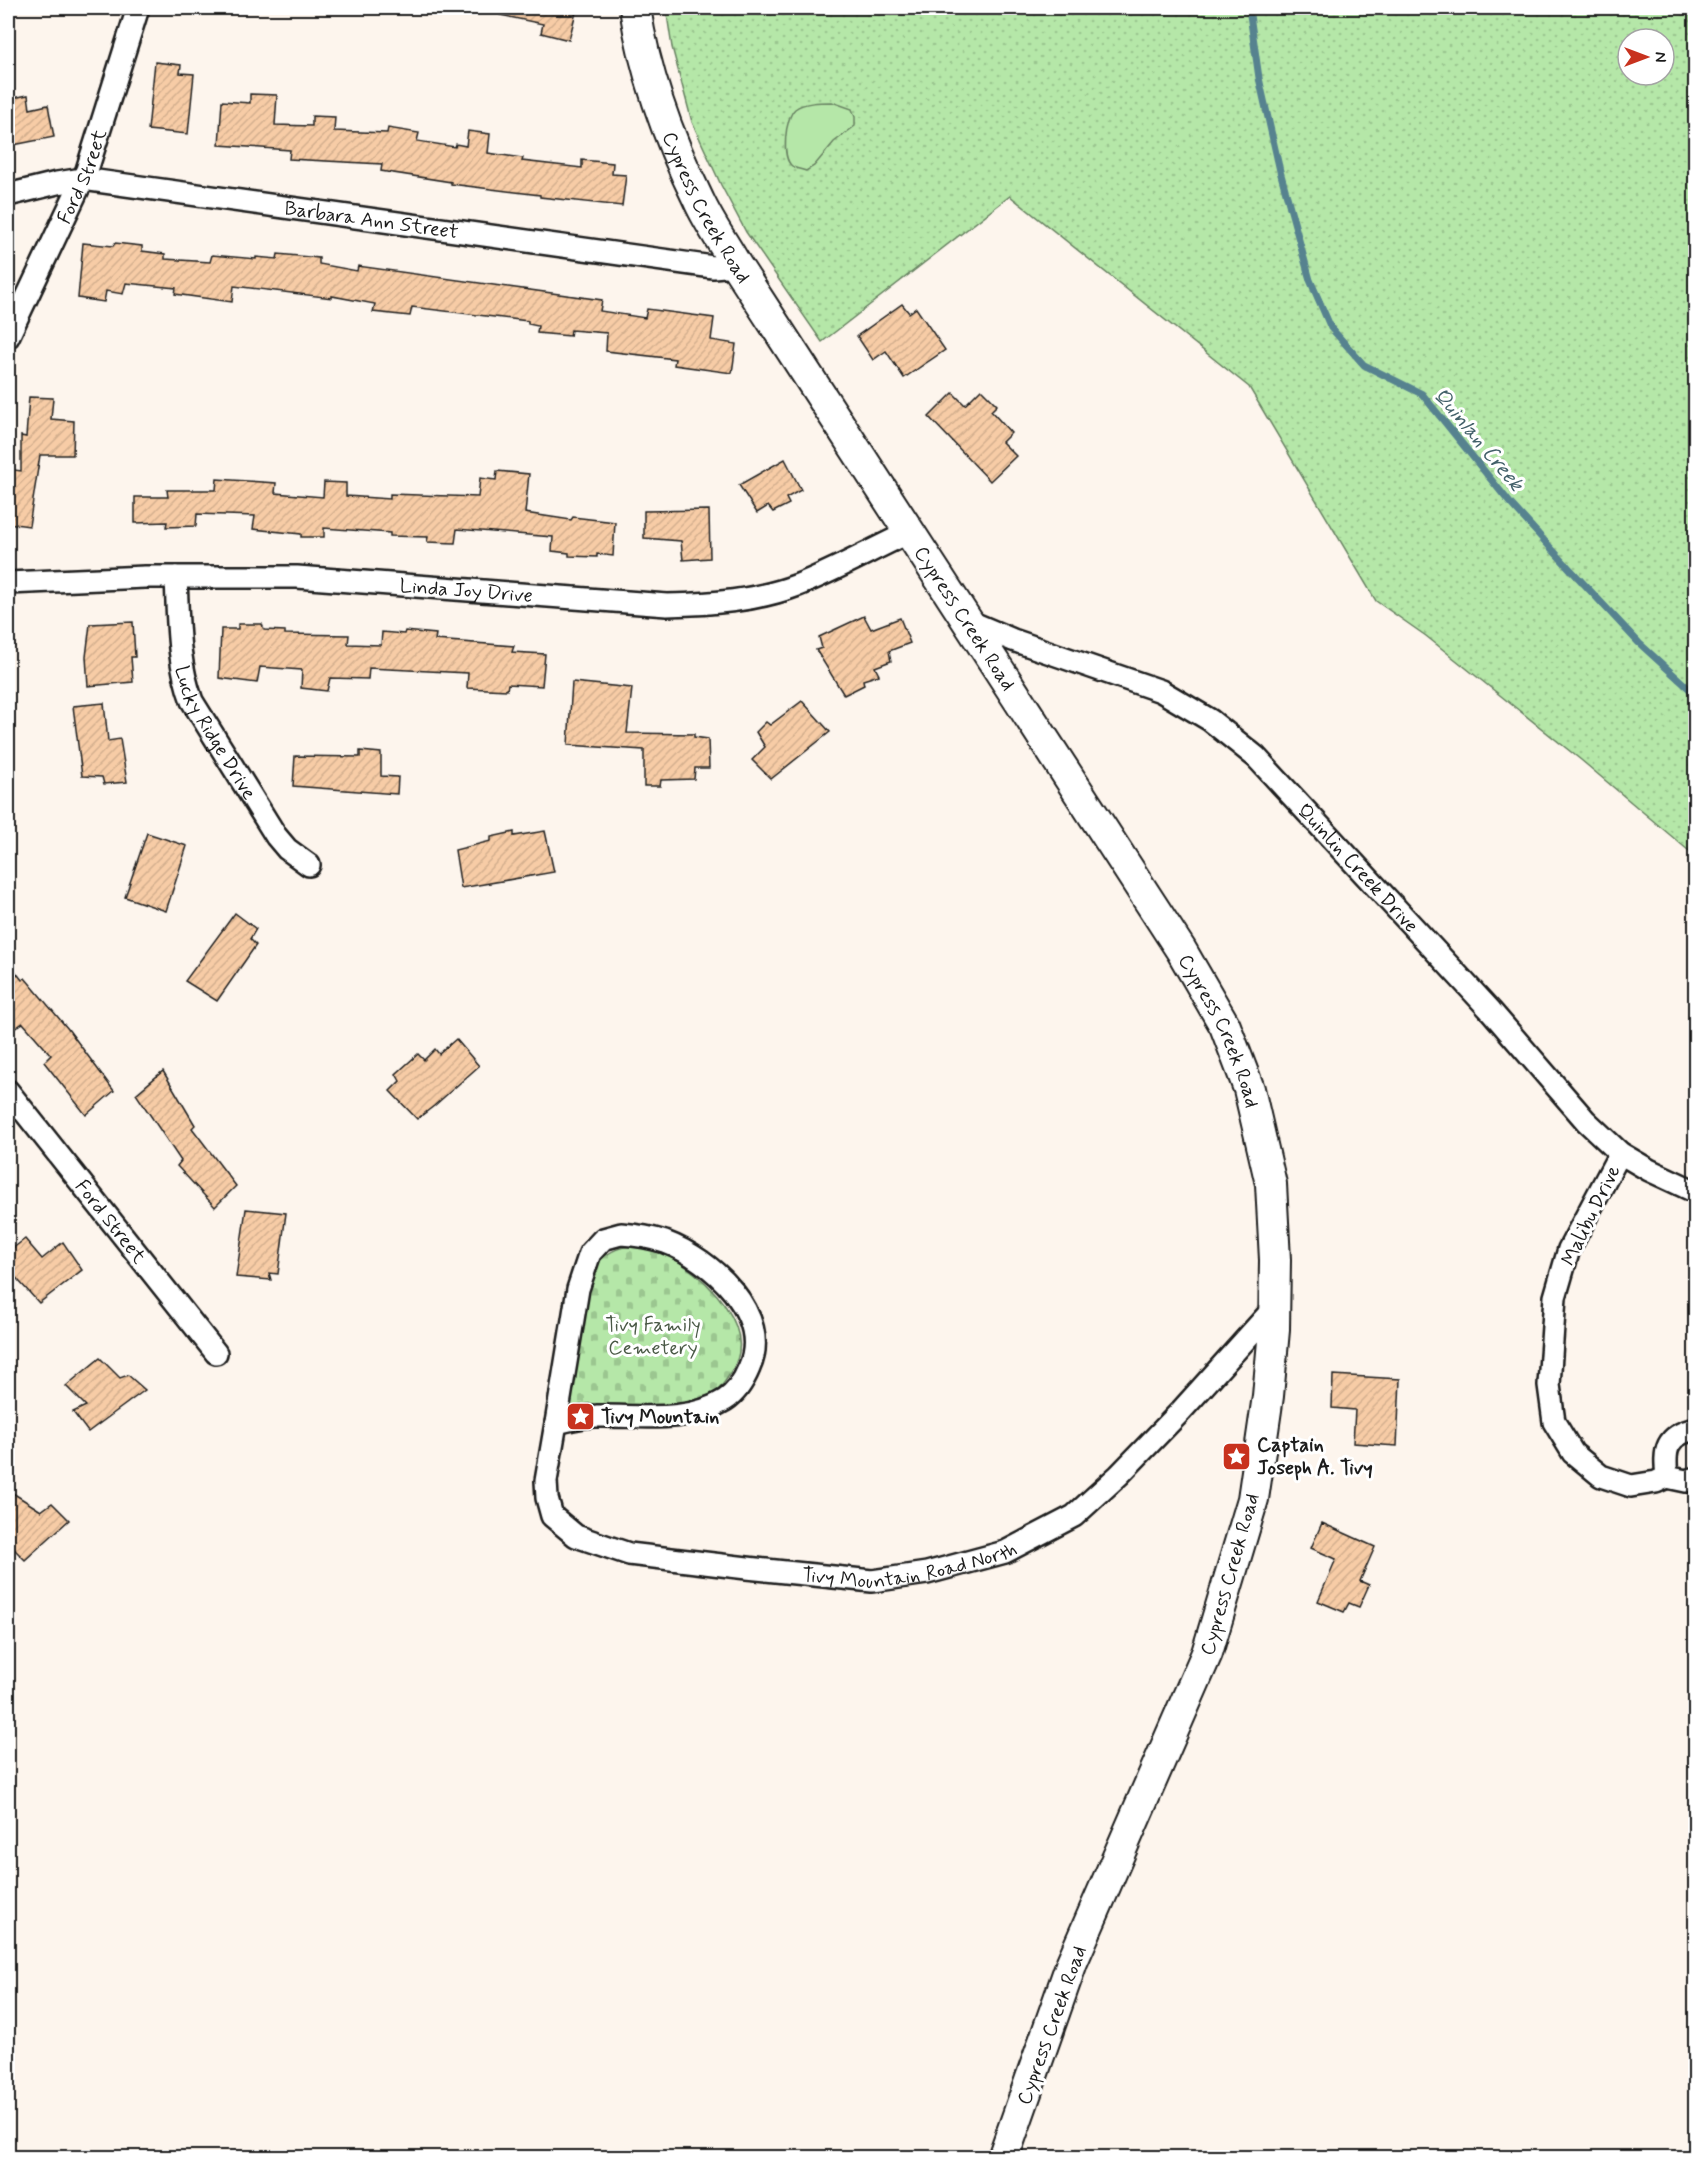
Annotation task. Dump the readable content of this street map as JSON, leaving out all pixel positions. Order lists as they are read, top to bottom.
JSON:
{
  "streets": {
    "main road": ["Cypress Creek Road"],
    "street": [
      "Ford Street",
      "Barbara Ann Street",
      "Linda Joy Drive",
      "Lucky Ridge Drive",
      "Quinlin Creek Drive",
      "Malibu Drive",
      "Tivy Mountain Road North"
    ]
  },
  "crossings": [
    ["Ford Street", "Barbara Ann Street"],
    ["Cypress Creek Road", "Barbara Ann Street"],
    ["Cypress Creek Road", "Linda Joy Drive"],
    ["Cypress Creek Road", "Quinlin Creek Drive"],
    ["Cypress Creek Road", "Tivy Mountain Road North"],
    ["Linda Joy Drive", "Lucky Ridge Drive"],
    ["Quinlin Creek Drive", "Malibu Drive"]
  ],
  "water": ["Quinlan Creek"],
  "parks": ["Tivy Family Cemetery"],
  "places": {
    "place": ["Tivy Mountain", "Captain Joseph A. Tivy"]
  },
  "north": "right"
}
